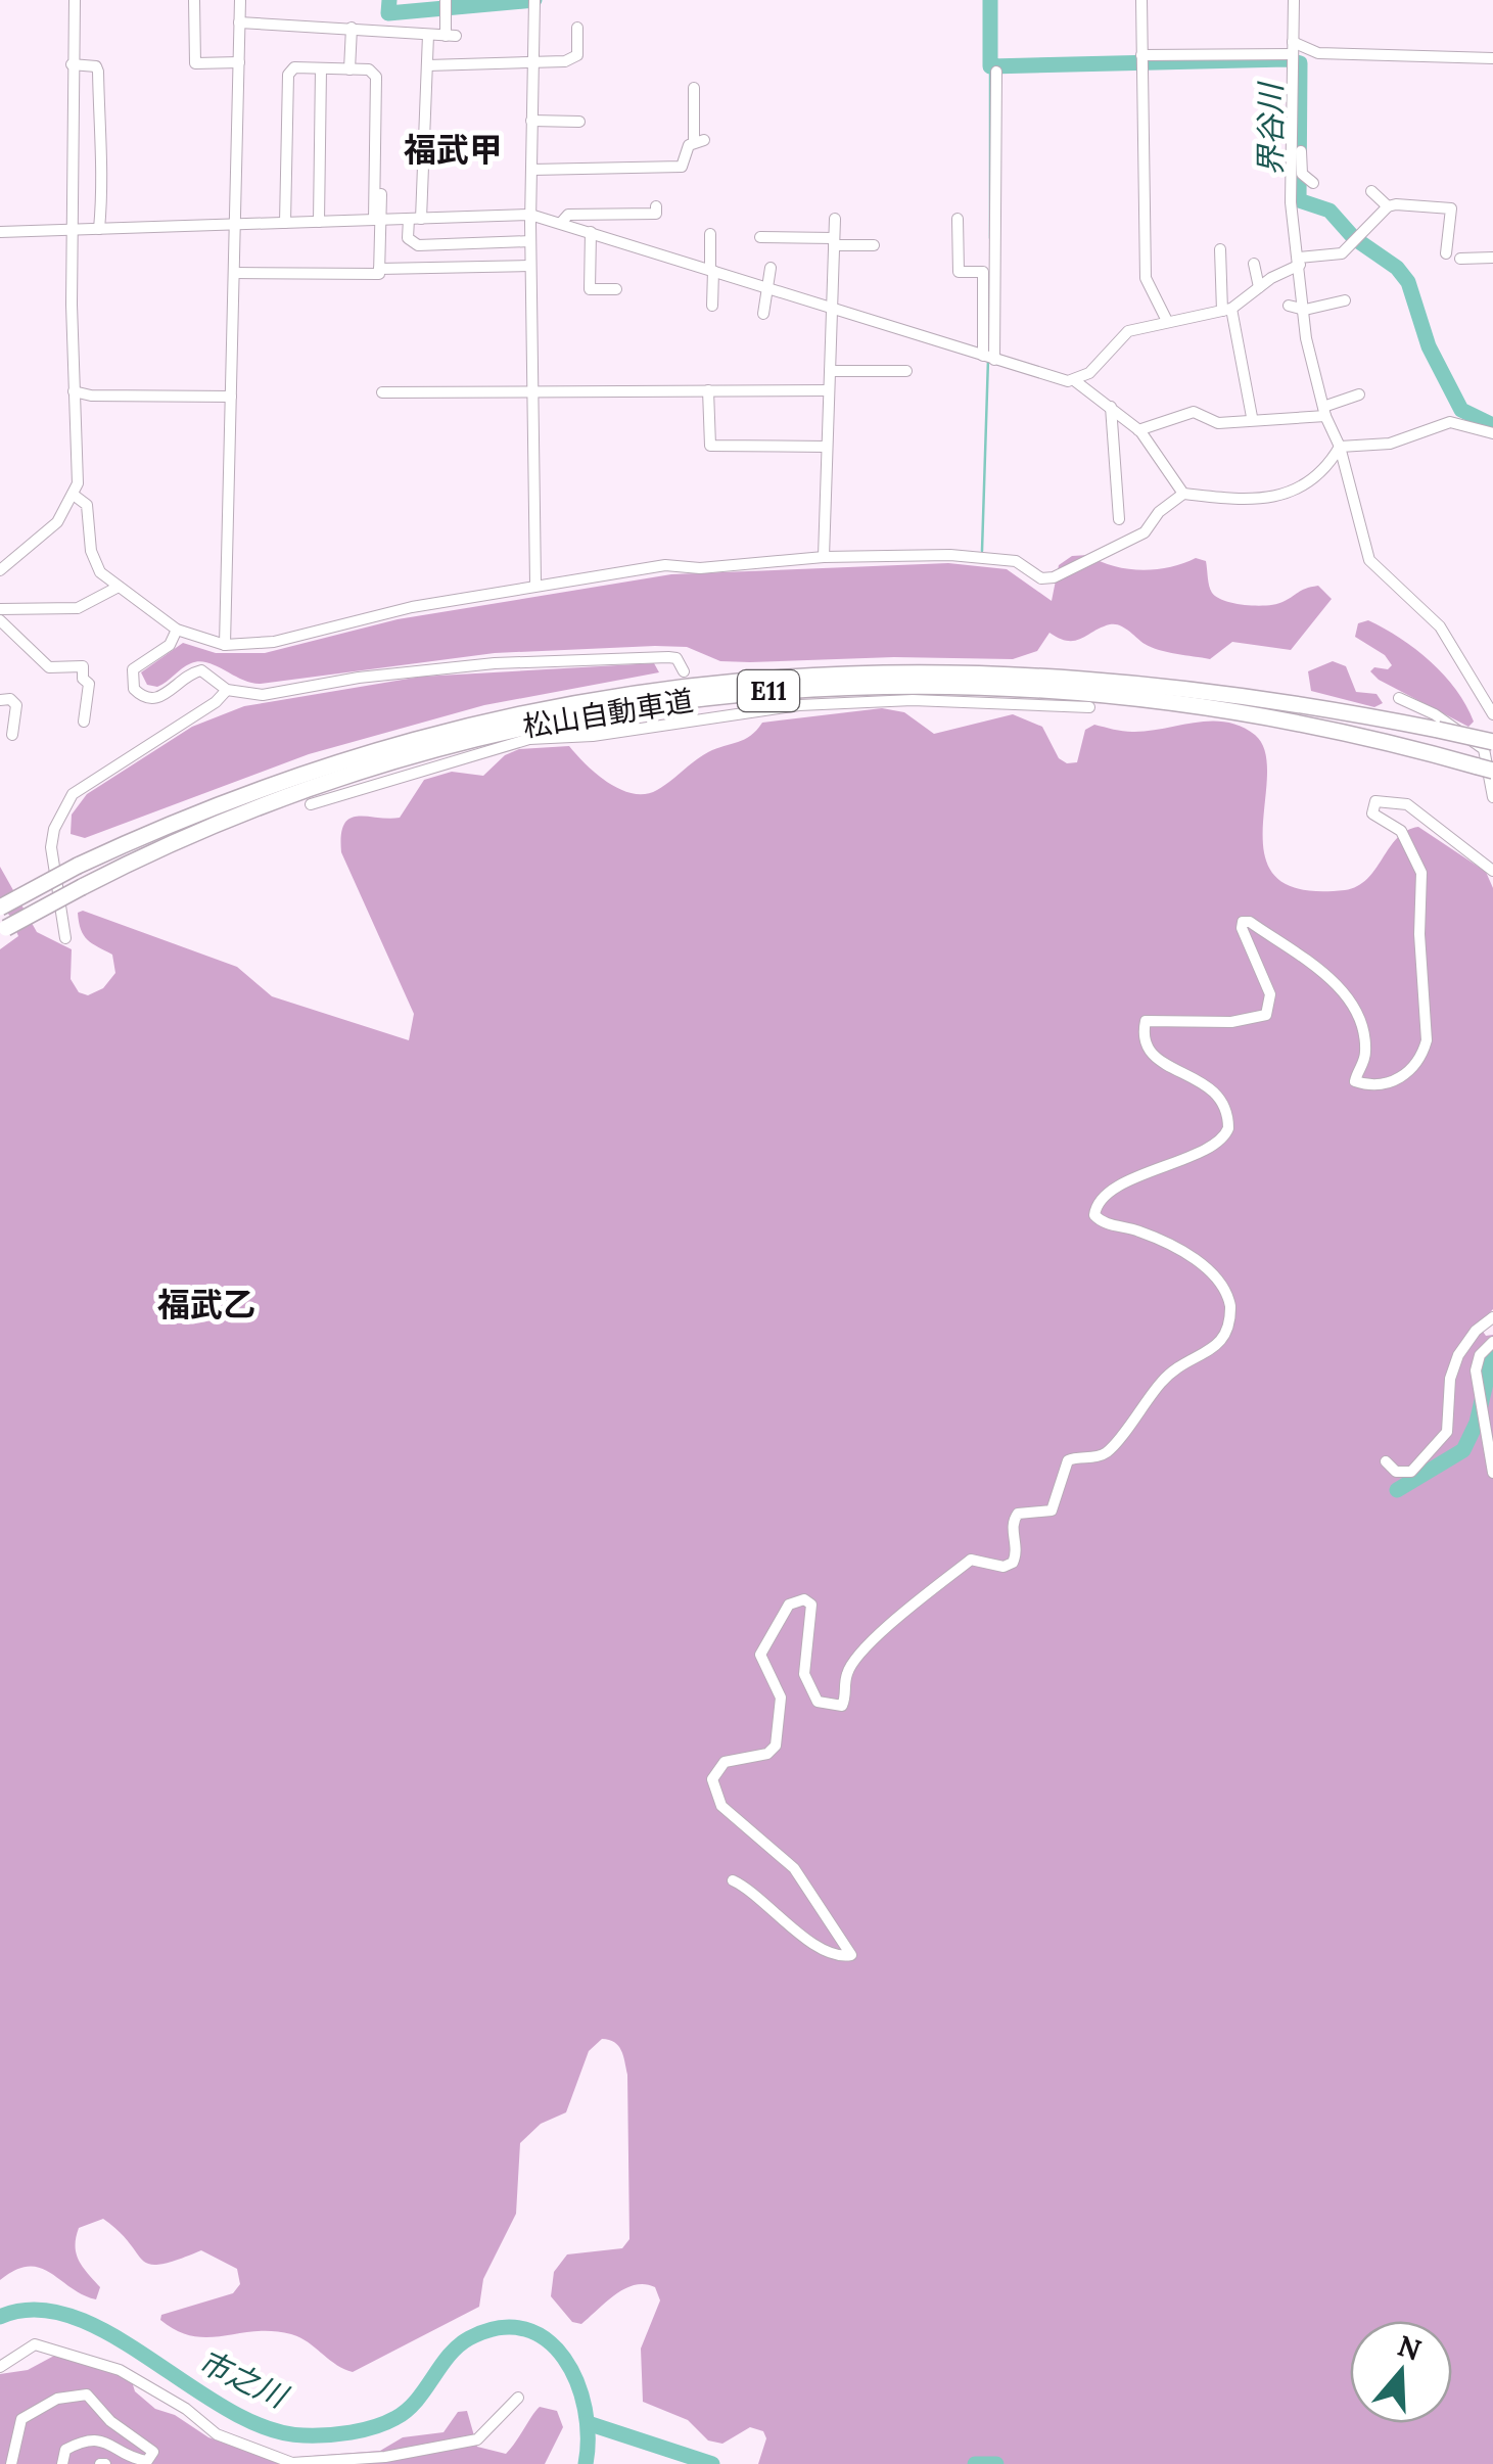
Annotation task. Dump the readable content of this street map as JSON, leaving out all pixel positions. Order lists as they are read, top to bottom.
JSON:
{
  "streets": {
    "highway": ["E11", "松山自動車道"]
  },
  "districts": ["福武甲", "福武乙"],
  "water": ["界谷川", "市之川"],
  "north": "top"
}
